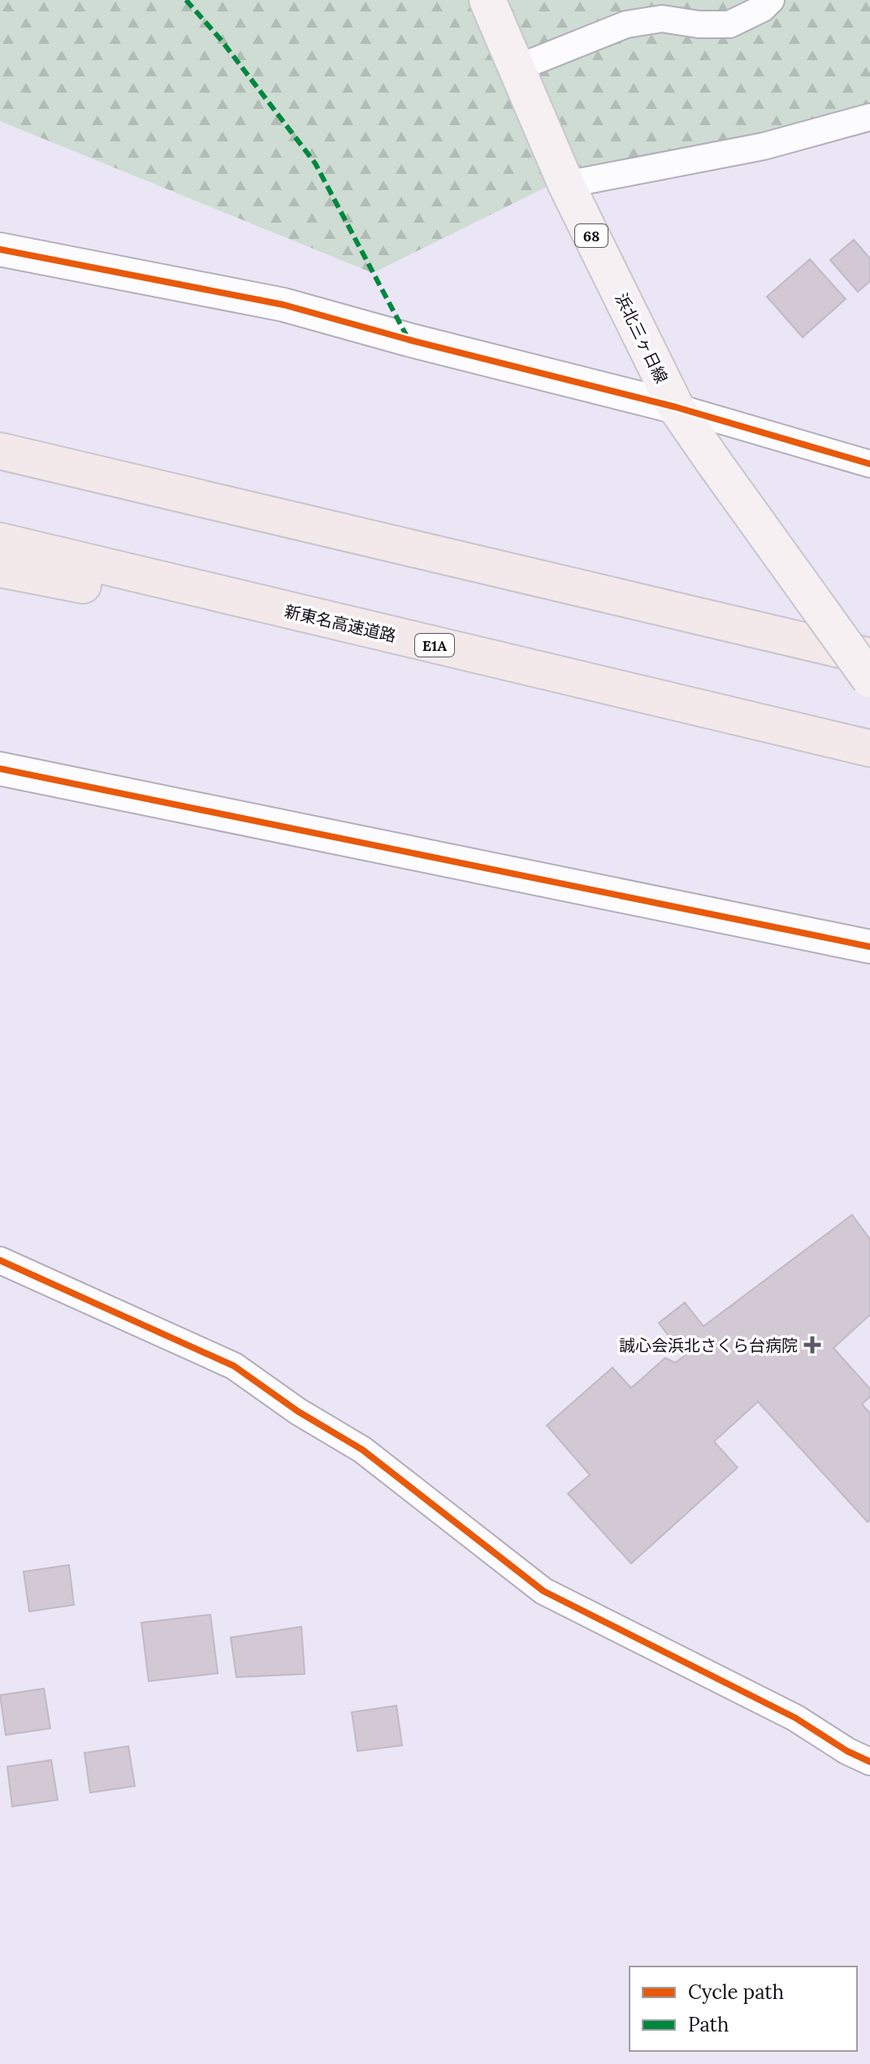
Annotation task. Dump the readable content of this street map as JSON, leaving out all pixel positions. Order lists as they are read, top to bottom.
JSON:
{
  "streets": {
    "highway": ["新東名高速道路", "E1A"],
    "main road": ["68", "浜北三ヶ日線"]
  },
  "places": {
    "health": ["誠心会浜北さくら台病院"]
  },
  "legend": ["Cycle path", "Path"]
}
